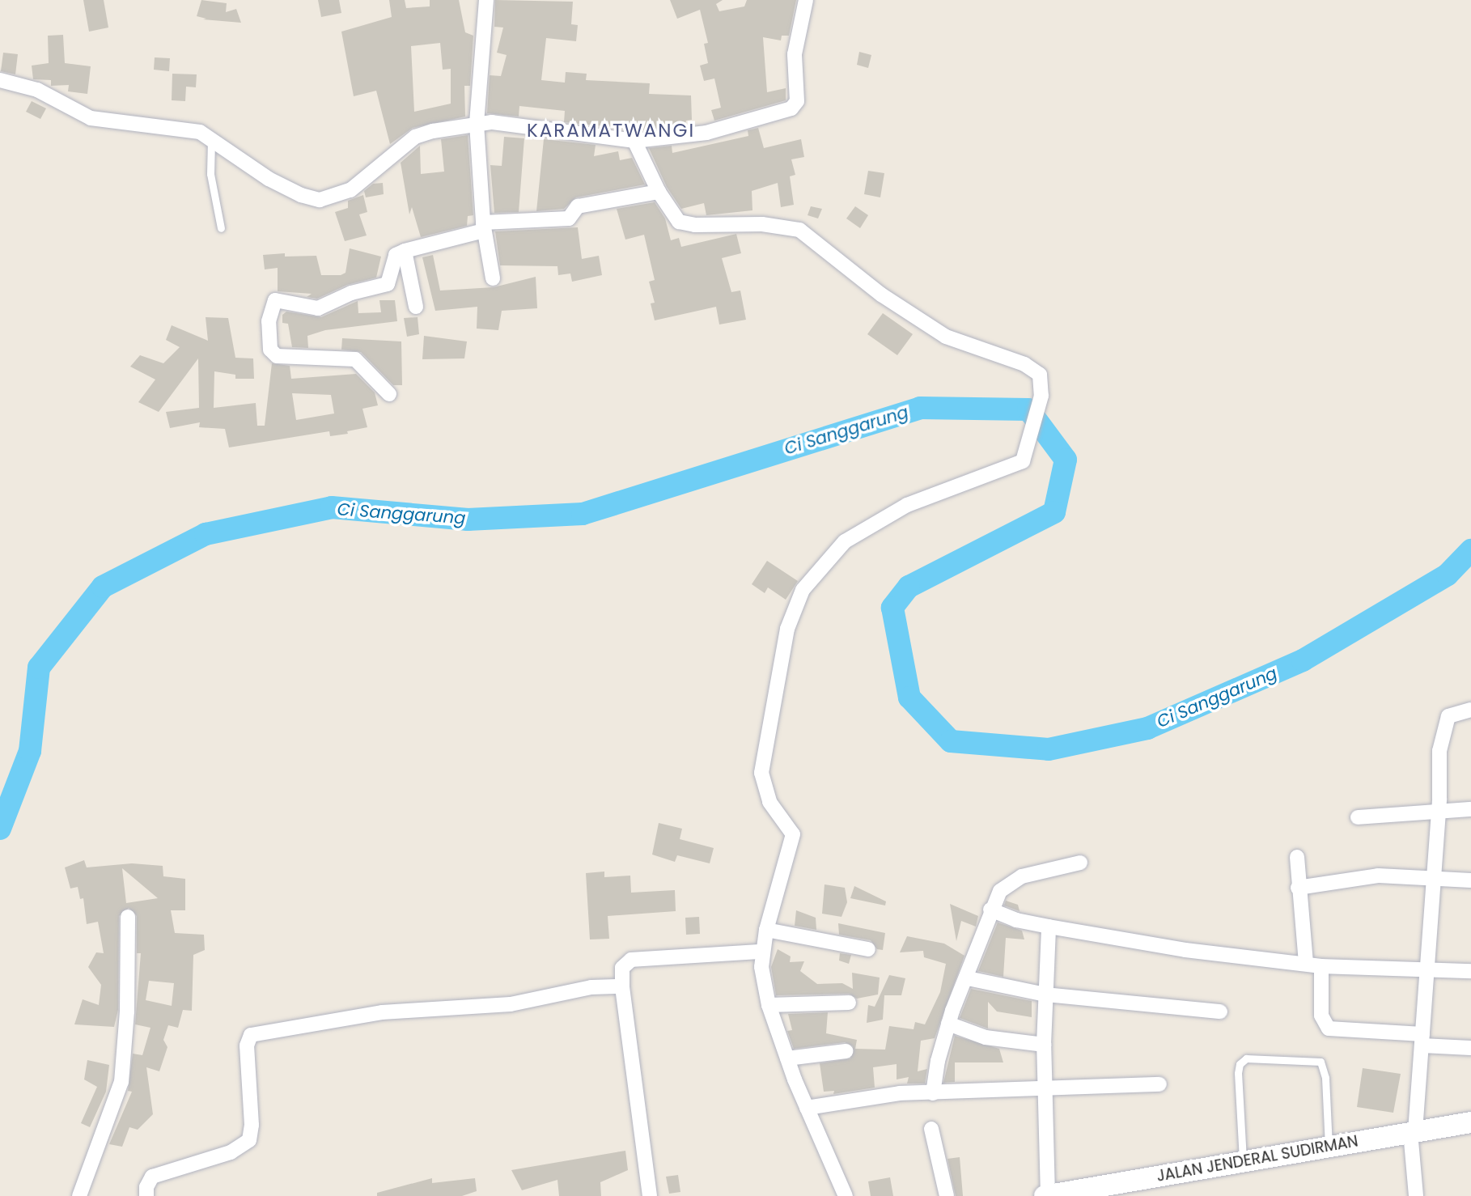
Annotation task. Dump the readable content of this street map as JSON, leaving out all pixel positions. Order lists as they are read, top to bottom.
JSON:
{
  "streets": {
    "main road": ["JALAN JENDERAL SUDIRMAN"]
  },
  "districts": ["KARAMATWANGI"],
  "water": ["Ci Sanggarung"]
}
